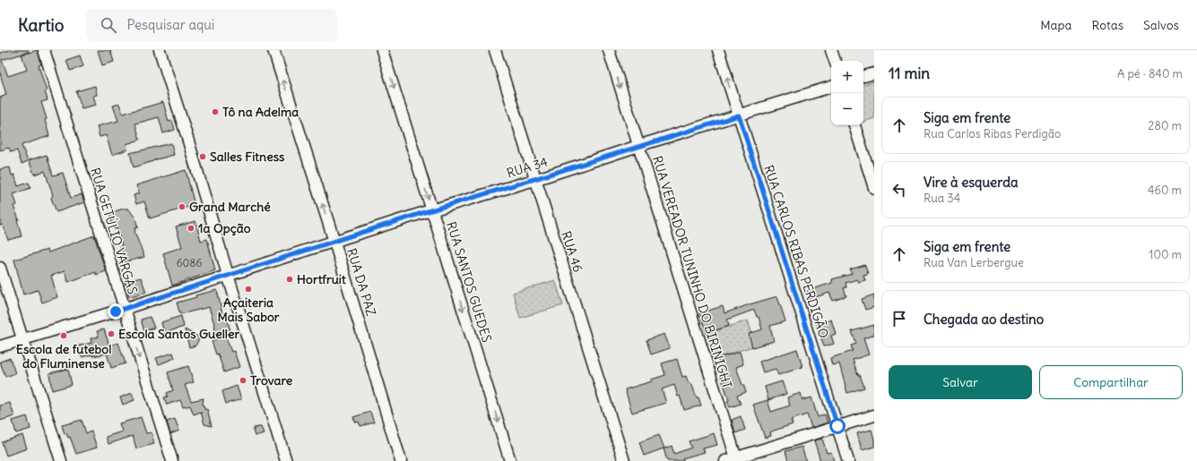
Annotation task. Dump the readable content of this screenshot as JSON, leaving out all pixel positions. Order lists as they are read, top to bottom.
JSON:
{
  "streets": {
    "street": [
      "RUA 34",
      "RUA GETÚLIO VARGAS",
      "RUA 46",
      "RUA CARLOS RIBAS PERDIGÃO",
      "RUA VEREADOR TUNINHO DO BIRINIGHT",
      "RUA DA PAZ",
      "RUA SANTOS GUEDES"
    ]
  },
  "crossings": [
    ["RUA 34", "RUA GETÚLIO VARGAS"],
    ["RUA 34", "RUA 46"],
    ["RUA 34", "RUA CARLOS RIBAS PERDIGÃO"],
    ["RUA 34", "RUA VEREADOR TUNINHO DO BIRINIGHT"],
    ["RUA 34", "RUA DA PAZ"],
    ["RUA 34", "RUA SANTOS GUEDES"]
  ],
  "one_way": ["RUA GETÚLIO VARGAS", "RUA DA PAZ", "RUA SANTOS GUEDES"],
  "places": [
    "Tô na Adelma",
    "Salles Fitness",
    "Grand Marché",
    "1a Opção",
    "Hortfruit",
    "Açaiteria Mais Sabor",
    "Escola Santos Gueller",
    "Escola de futebol do Fluminense",
    "Trovare"
  ],
  "house_numbers": ["6086"],
  "page": {
    "header": "Kartio",
    "search": "Pesquisar aqui",
    "nav": ["Mapa", "Rotas", "Salvos"],
    "heading": ["11 min", "A pé · 840 m"],
    "map_buttons": ["+", "−"],
    "list": [
      ["Siga em frente", "Rua Carlos Ribas Perdigão", "280 m"],
      ["Vire à esquerda", "Rua 34", "460 m"],
      ["Siga em frente", "Rua Van Lerbergue", "100 m"],
      "Chegada ao destino"
    ],
    "buttons": ["Salvar", "Compartilhar"]
  }
}
